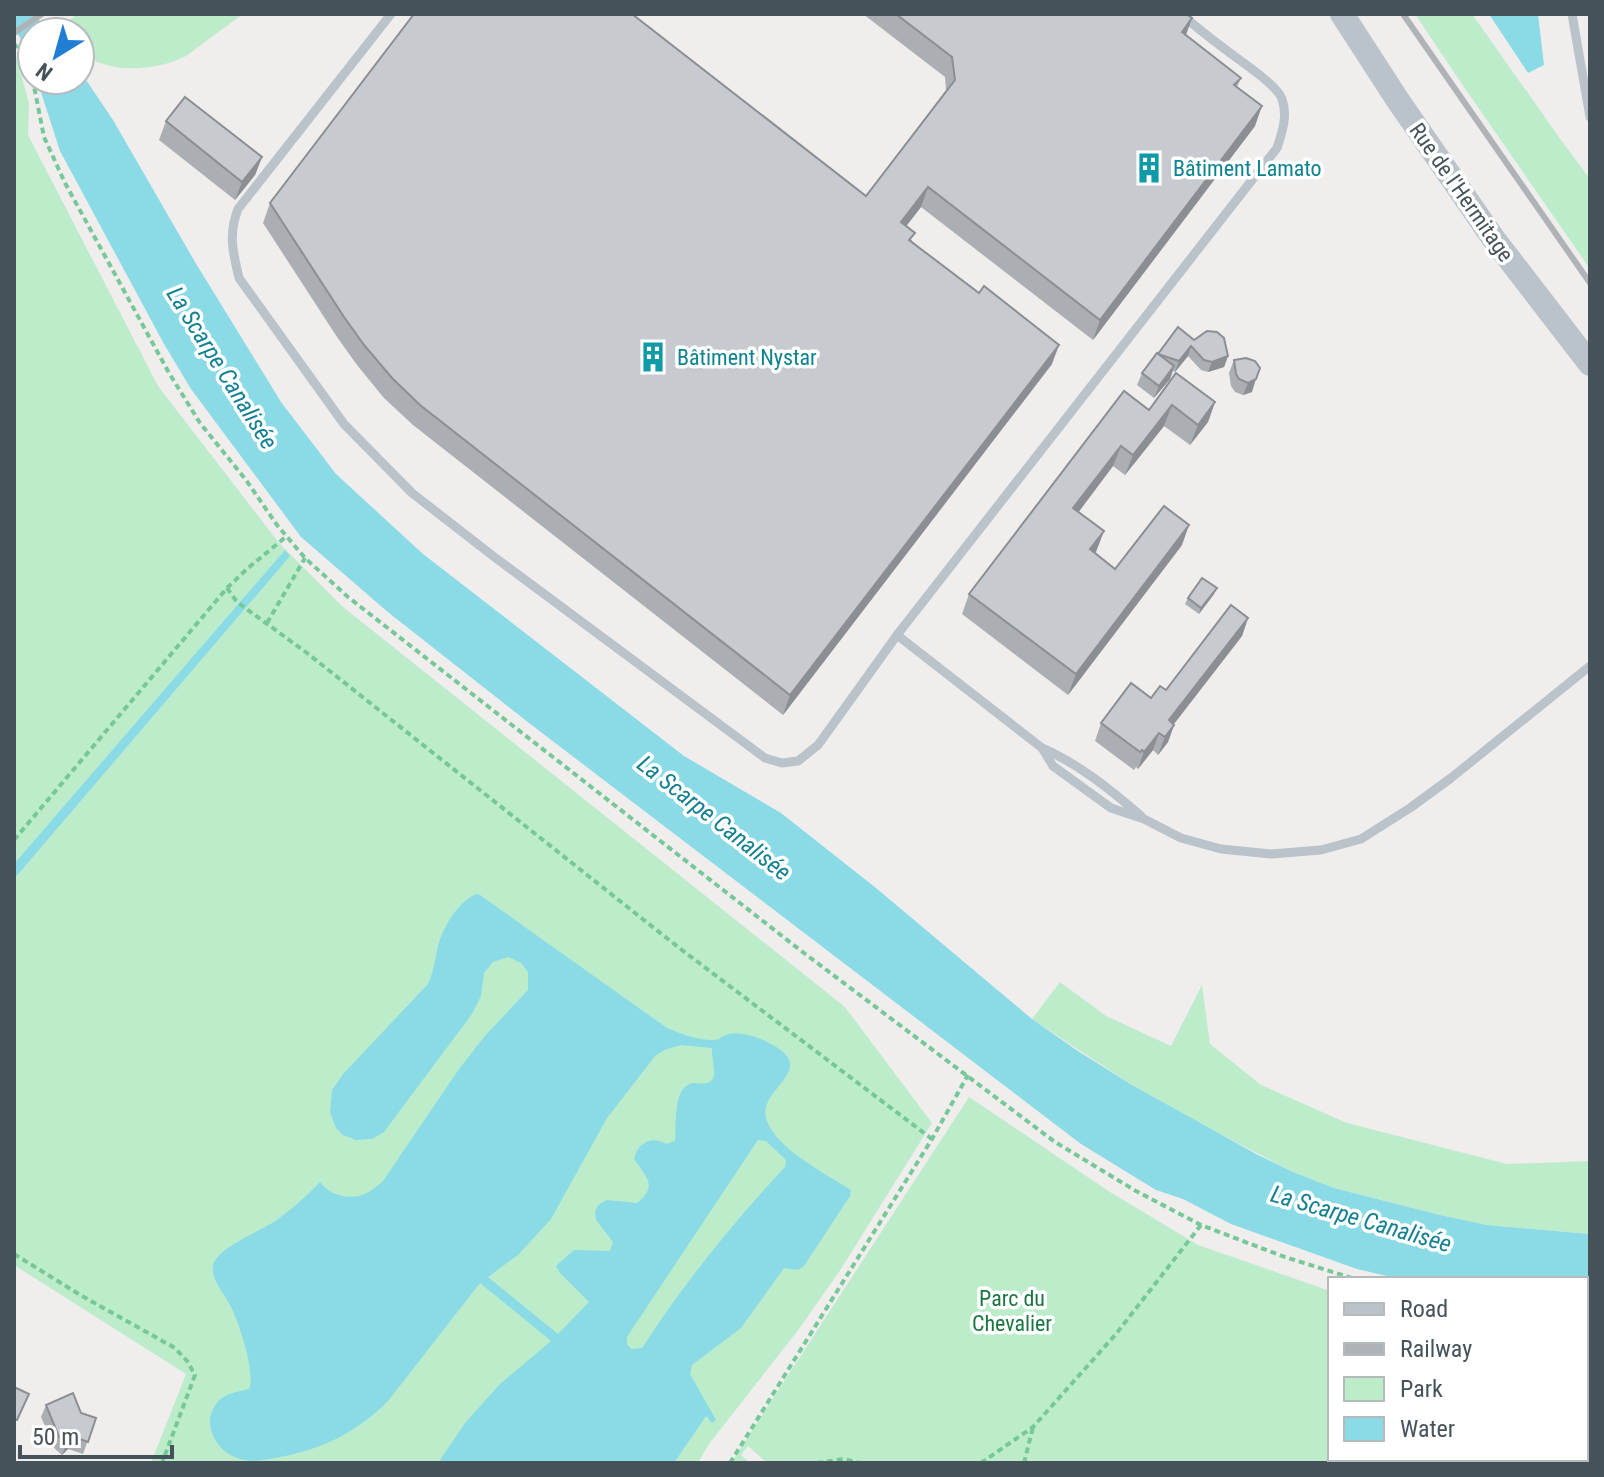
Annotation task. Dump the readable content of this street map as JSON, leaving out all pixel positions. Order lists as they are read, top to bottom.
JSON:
{
  "streets": {
    "street": ["Rue de l'Hermitage"]
  },
  "water": ["La Scarpe Canalisée"],
  "parks": ["Parc du Chevalier"],
  "places": {
    "building": ["Bâtiment Lamato", "Bâtiment Nystar"]
  },
  "legend": [
    "Road",
    "Railway",
    "Park",
    "Water"
  ],
  "scale_bar": "50 m",
  "north": "bottom left"
}
